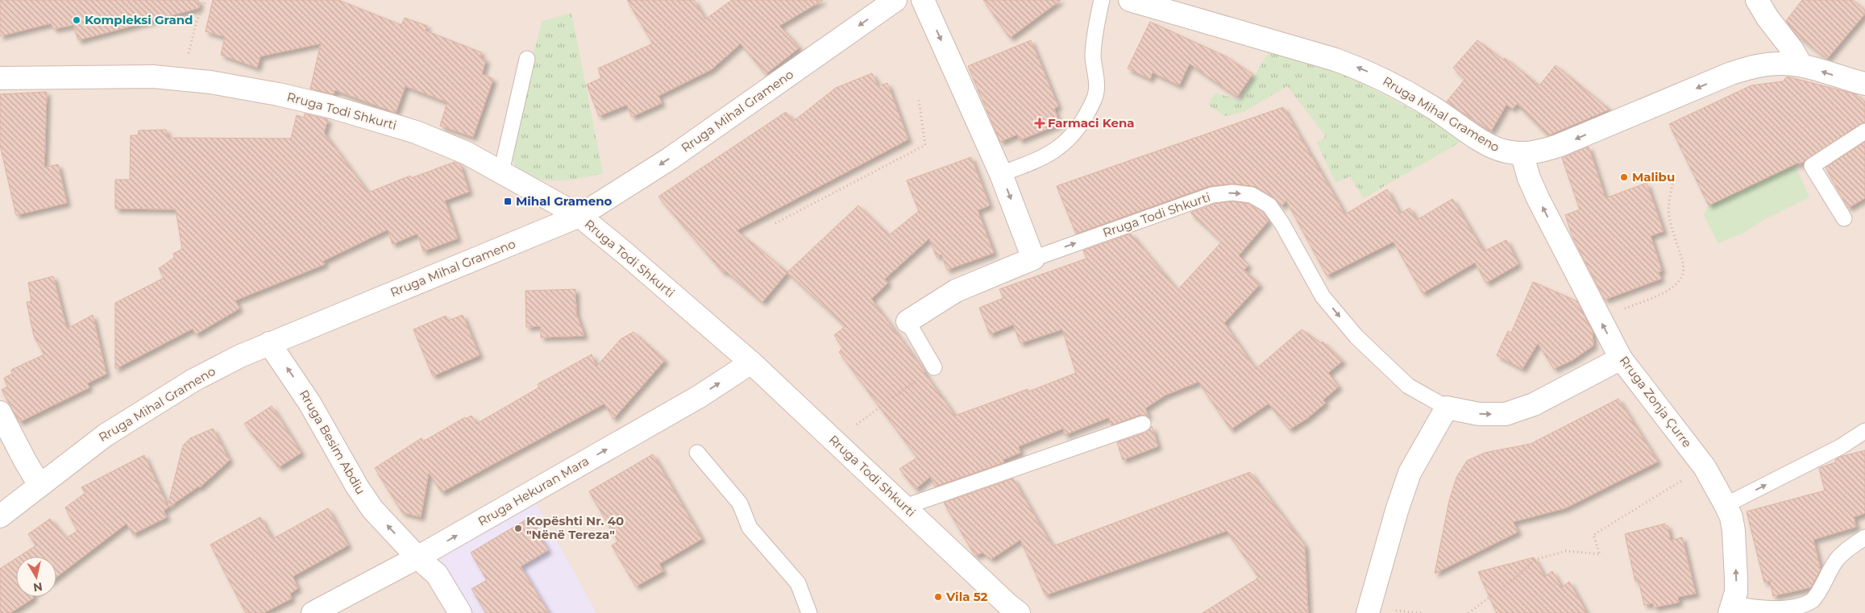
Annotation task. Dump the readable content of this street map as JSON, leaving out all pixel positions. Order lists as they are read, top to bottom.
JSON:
{
  "streets": {
    "street": [
      "Rruga Todi Shkurti",
      "Rruga Mihal Grameno",
      "Rruga Zonja Çurre",
      "Rruga Besim Abdiu",
      "Rruga Hekuran Mara"
    ]
  },
  "crossings": [
    ["Rruga Todi Shkurti", "Rruga Mihal Grameno"],
    ["Rruga Todi Shkurti", "Rruga Zonja Çurre"],
    ["Rruga Todi Shkurti", "Rruga Hekuran Mara"],
    ["Rruga Mihal Grameno", "Rruga Zonja Çurre"],
    ["Rruga Mihal Grameno", "Rruga Besim Abdiu"],
    ["Rruga Besim Abdiu", "Rruga Hekuran Mara"]
  ],
  "one_way": [
    "Rruga Mihal Grameno",
    "Rruga Zonja Çurre",
    "Rruga Besim Abdiu",
    "Rruga Hekuran Mara"
  ],
  "places": {
    "other": [
      "Kompleksi Grand",
      "Malibu",
      "Kopështi Nr. 40 \"Nënë Tereza\"",
      "Vila 52"
    ],
    "health": ["Farmaci Kena"],
    "transit": ["Mihal Grameno"]
  },
  "north": "bottom"
}
